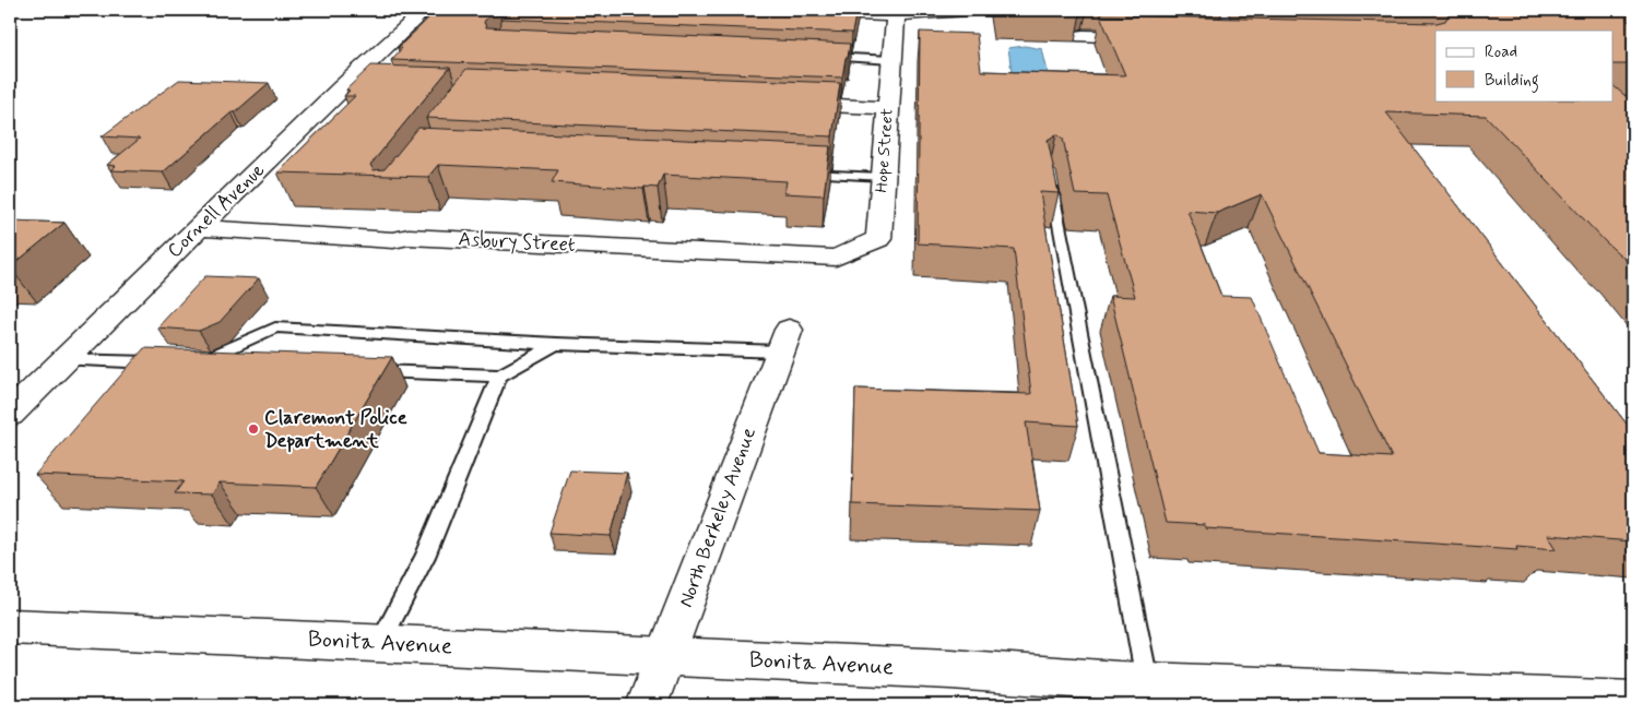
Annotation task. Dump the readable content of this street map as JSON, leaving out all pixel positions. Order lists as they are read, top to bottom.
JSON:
{
  "streets": {
    "street": [
      "Hope Street",
      "Cornell Avenue",
      "Asbury Street",
      "North Berkeley Avenue",
      "Bonita Avenue"
    ]
  },
  "crossings": [
    ["Hope Street", "Asbury Street"],
    ["Cornell Avenue", "Asbury Street"],
    ["North Berkeley Avenue", "Bonita Avenue"]
  ],
  "places": ["Claremont Police Department"],
  "legend": ["Road", "Building"]
}
